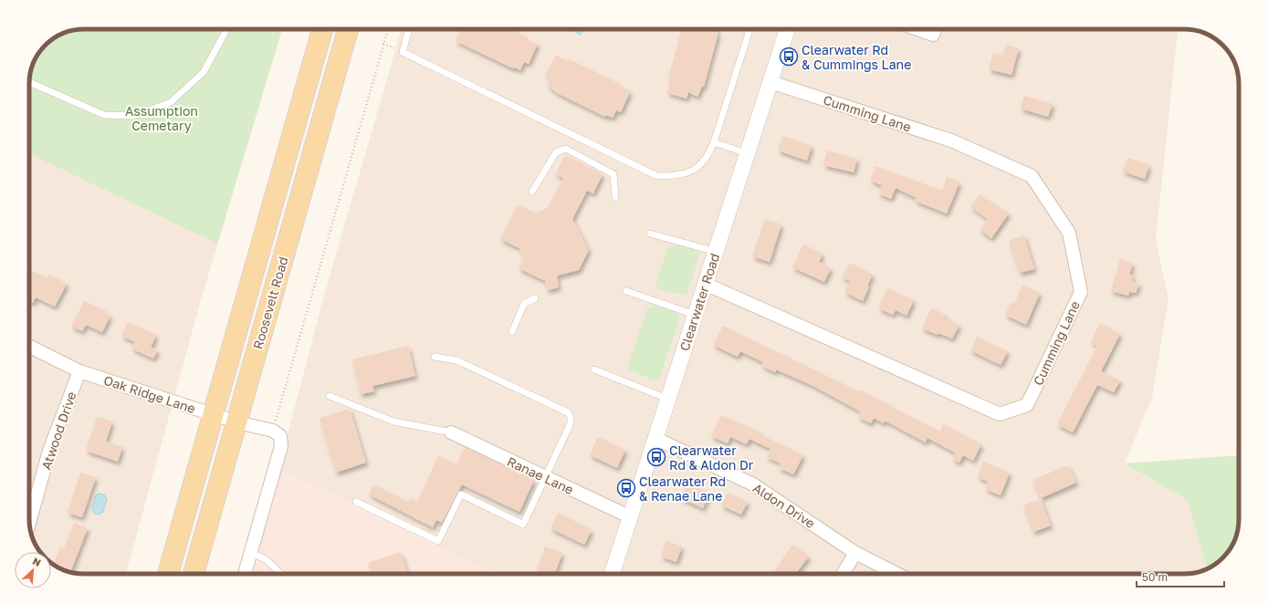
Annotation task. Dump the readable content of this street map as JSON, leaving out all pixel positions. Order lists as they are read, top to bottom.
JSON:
{
  "streets": {
    "main road": ["Roosevelt Road"],
    "street": [
      "Cumming Lane",
      "Clearwater Road",
      "Oak Ridge Lane",
      "Atwood Drive",
      "Ranae Lane",
      "Aldon Drive"
    ]
  },
  "crossings": [
    ["Cumming Lane", "Clearwater Road"],
    ["Clearwater Road", "Ranae Lane"],
    ["Clearwater Road", "Aldon Drive"],
    ["Roosevelt Road", "Oak Ridge Lane"],
    ["Oak Ridge Lane", "Atwood Drive"]
  ],
  "parks": ["Assumption Cemetary"],
  "places": {
    "bus stop": ["Clearwater Rd & Cummings Lane", "Clearwater Rd & Aldon Dr", "Clearwater Rd & Renae Lane"]
  },
  "scale_bar": "50 m",
  "north": "top right"
}
